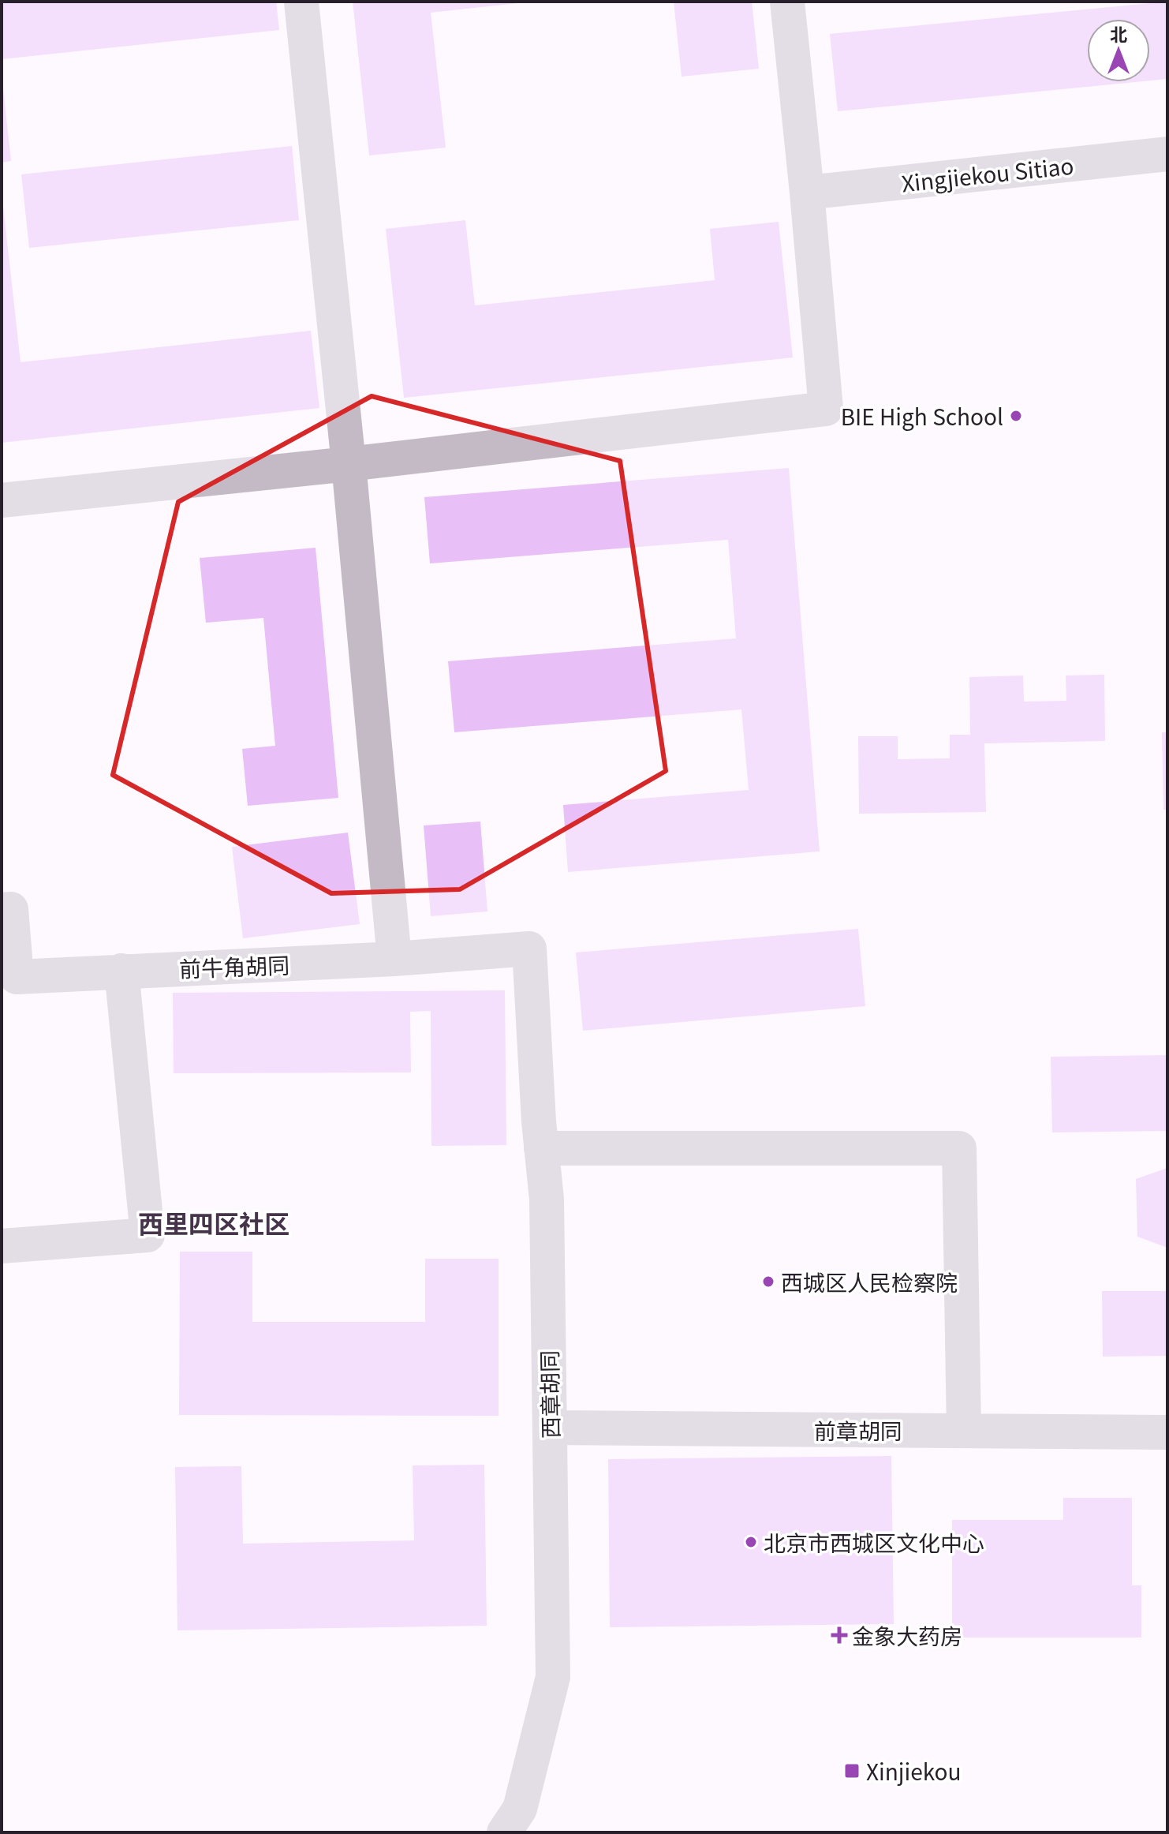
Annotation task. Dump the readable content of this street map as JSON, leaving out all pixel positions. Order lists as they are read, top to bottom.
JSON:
{
  "streets": {
    "street": [
      "Xingjiekou Sitiao",
      "前牛角胡同",
      "西章胡同",
      "前章胡同"
    ]
  },
  "crossings": [
    ["前牛角胡同", "西章胡同"],
    ["西章胡同", "前章胡同"]
  ],
  "districts": ["西里四区社区"],
  "places": {
    "other": ["BIE High School", "西城区人民检察院", "北京市西城区文化中心"],
    "health": ["金象大药房"],
    "transit": ["Xinjiekou"]
  },
  "north": "top"
}
